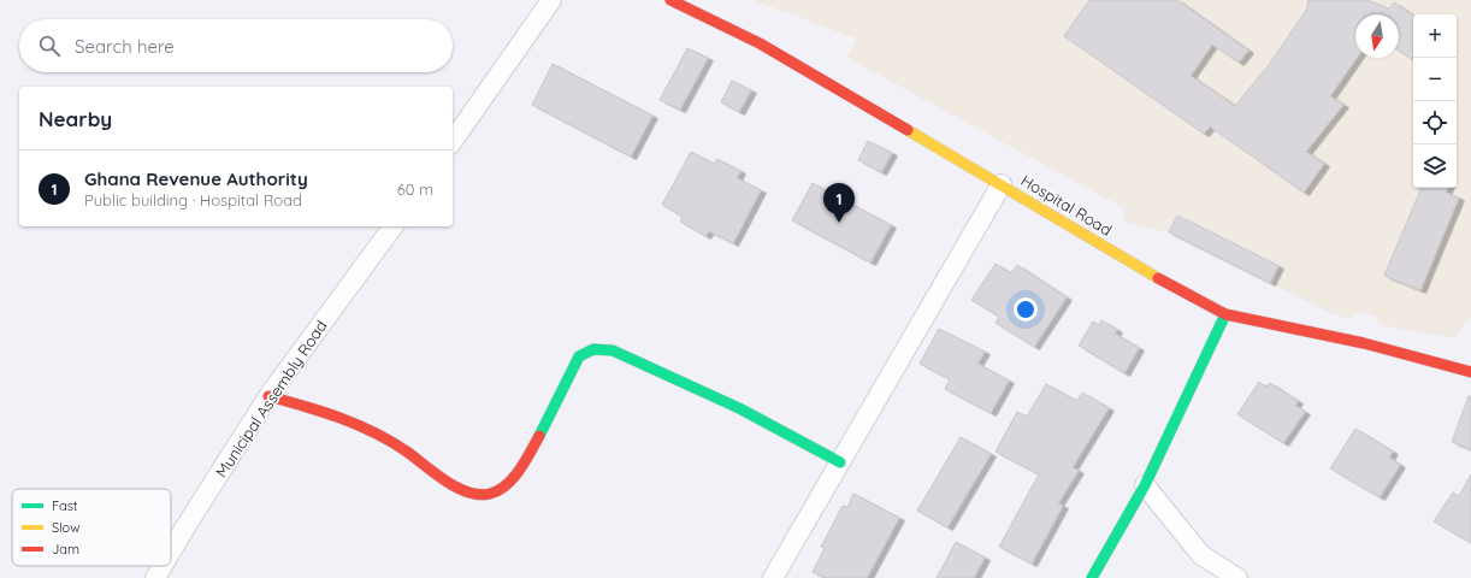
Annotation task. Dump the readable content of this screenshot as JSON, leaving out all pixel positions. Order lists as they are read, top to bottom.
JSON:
{
  "streets": {
    "street": ["Hospital Road", "Municipal Assembly Road"]
  },
  "legend": ["Fast", "Slow", "Jam"],
  "north": "bottom",
  "page": {
    "map_buttons": ["+", "−"],
    "search": "Search here",
    "heading": "Nearby",
    "list": [
      {
        "mark": "1",
        "name": "Ghana Revenue Authority",
        "note": "Public building · Hospital Road",
        "value": "60 m"
      }
    ],
    "pins": "1"
  }
}
